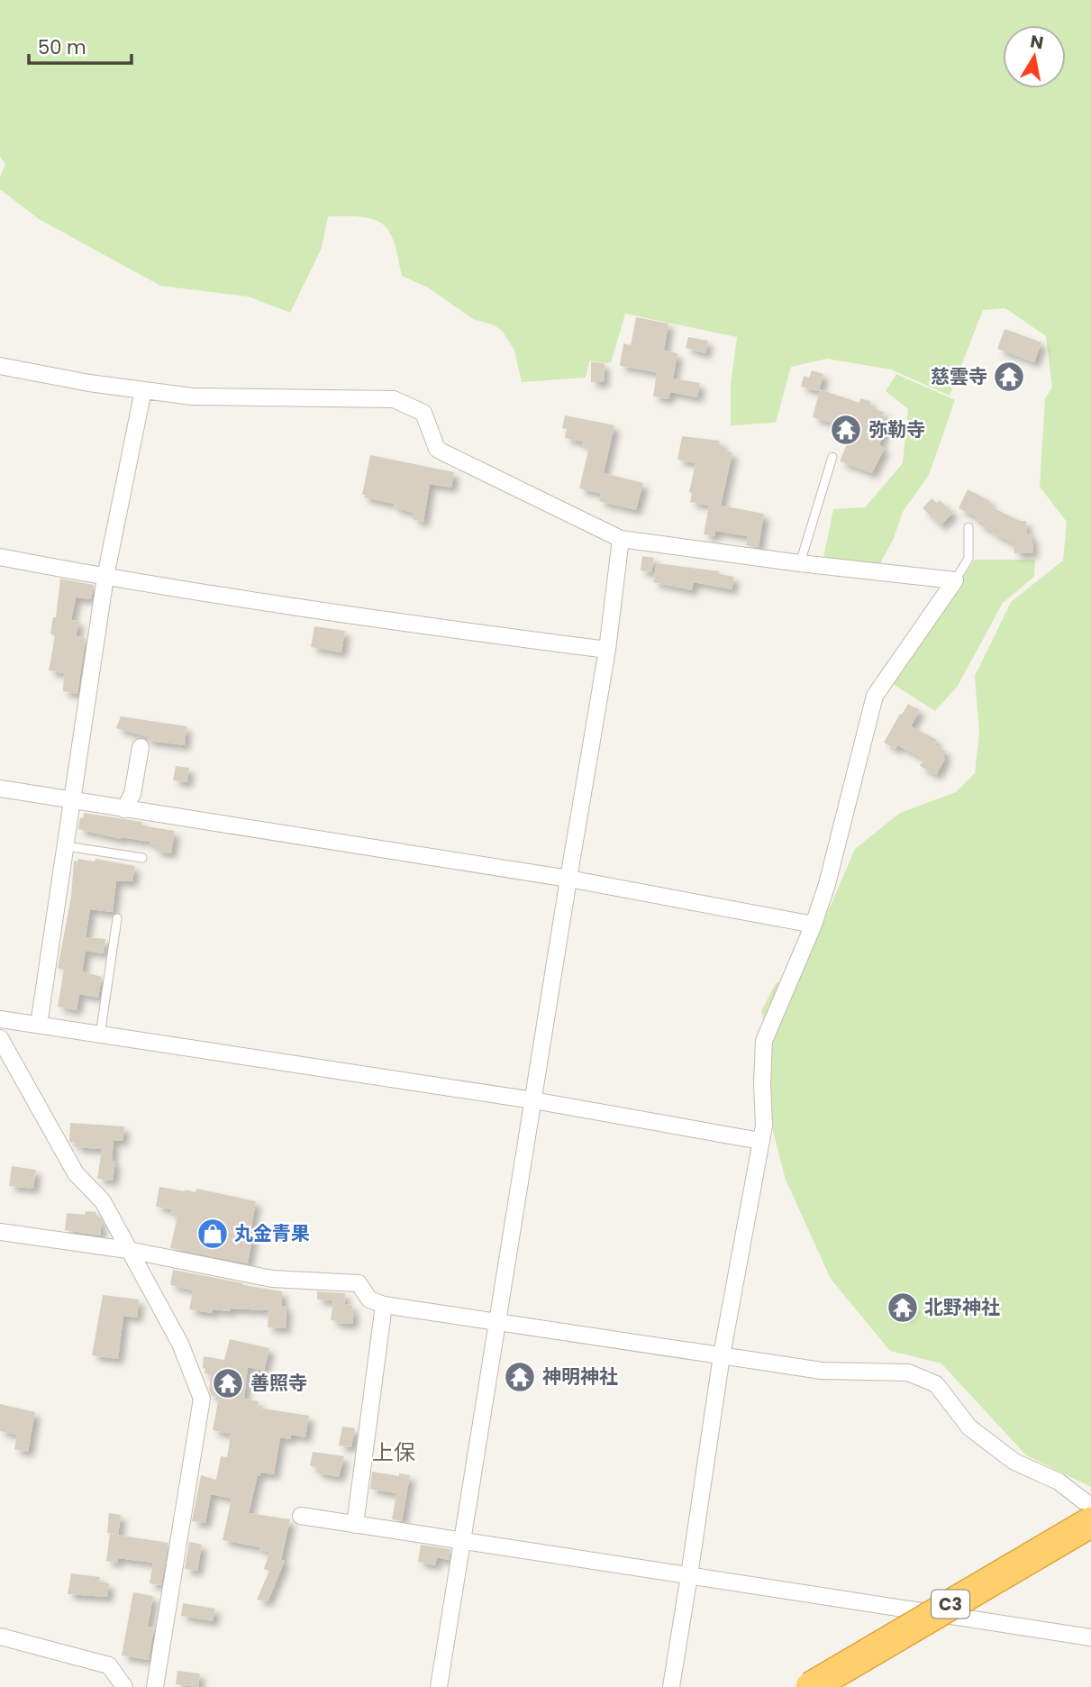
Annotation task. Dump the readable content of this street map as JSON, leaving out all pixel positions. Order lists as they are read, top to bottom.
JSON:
{
  "streets": {
    "highway": ["C3"]
  },
  "districts": ["上保"],
  "places": {
    "temple": [
      "慈雲寺",
      "弥勒寺",
      "北野神社",
      "神明神社",
      "善照寺"
    ],
    "shop": ["丸金青果"]
  },
  "scale_bar": "50 m",
  "north": "top"
}
